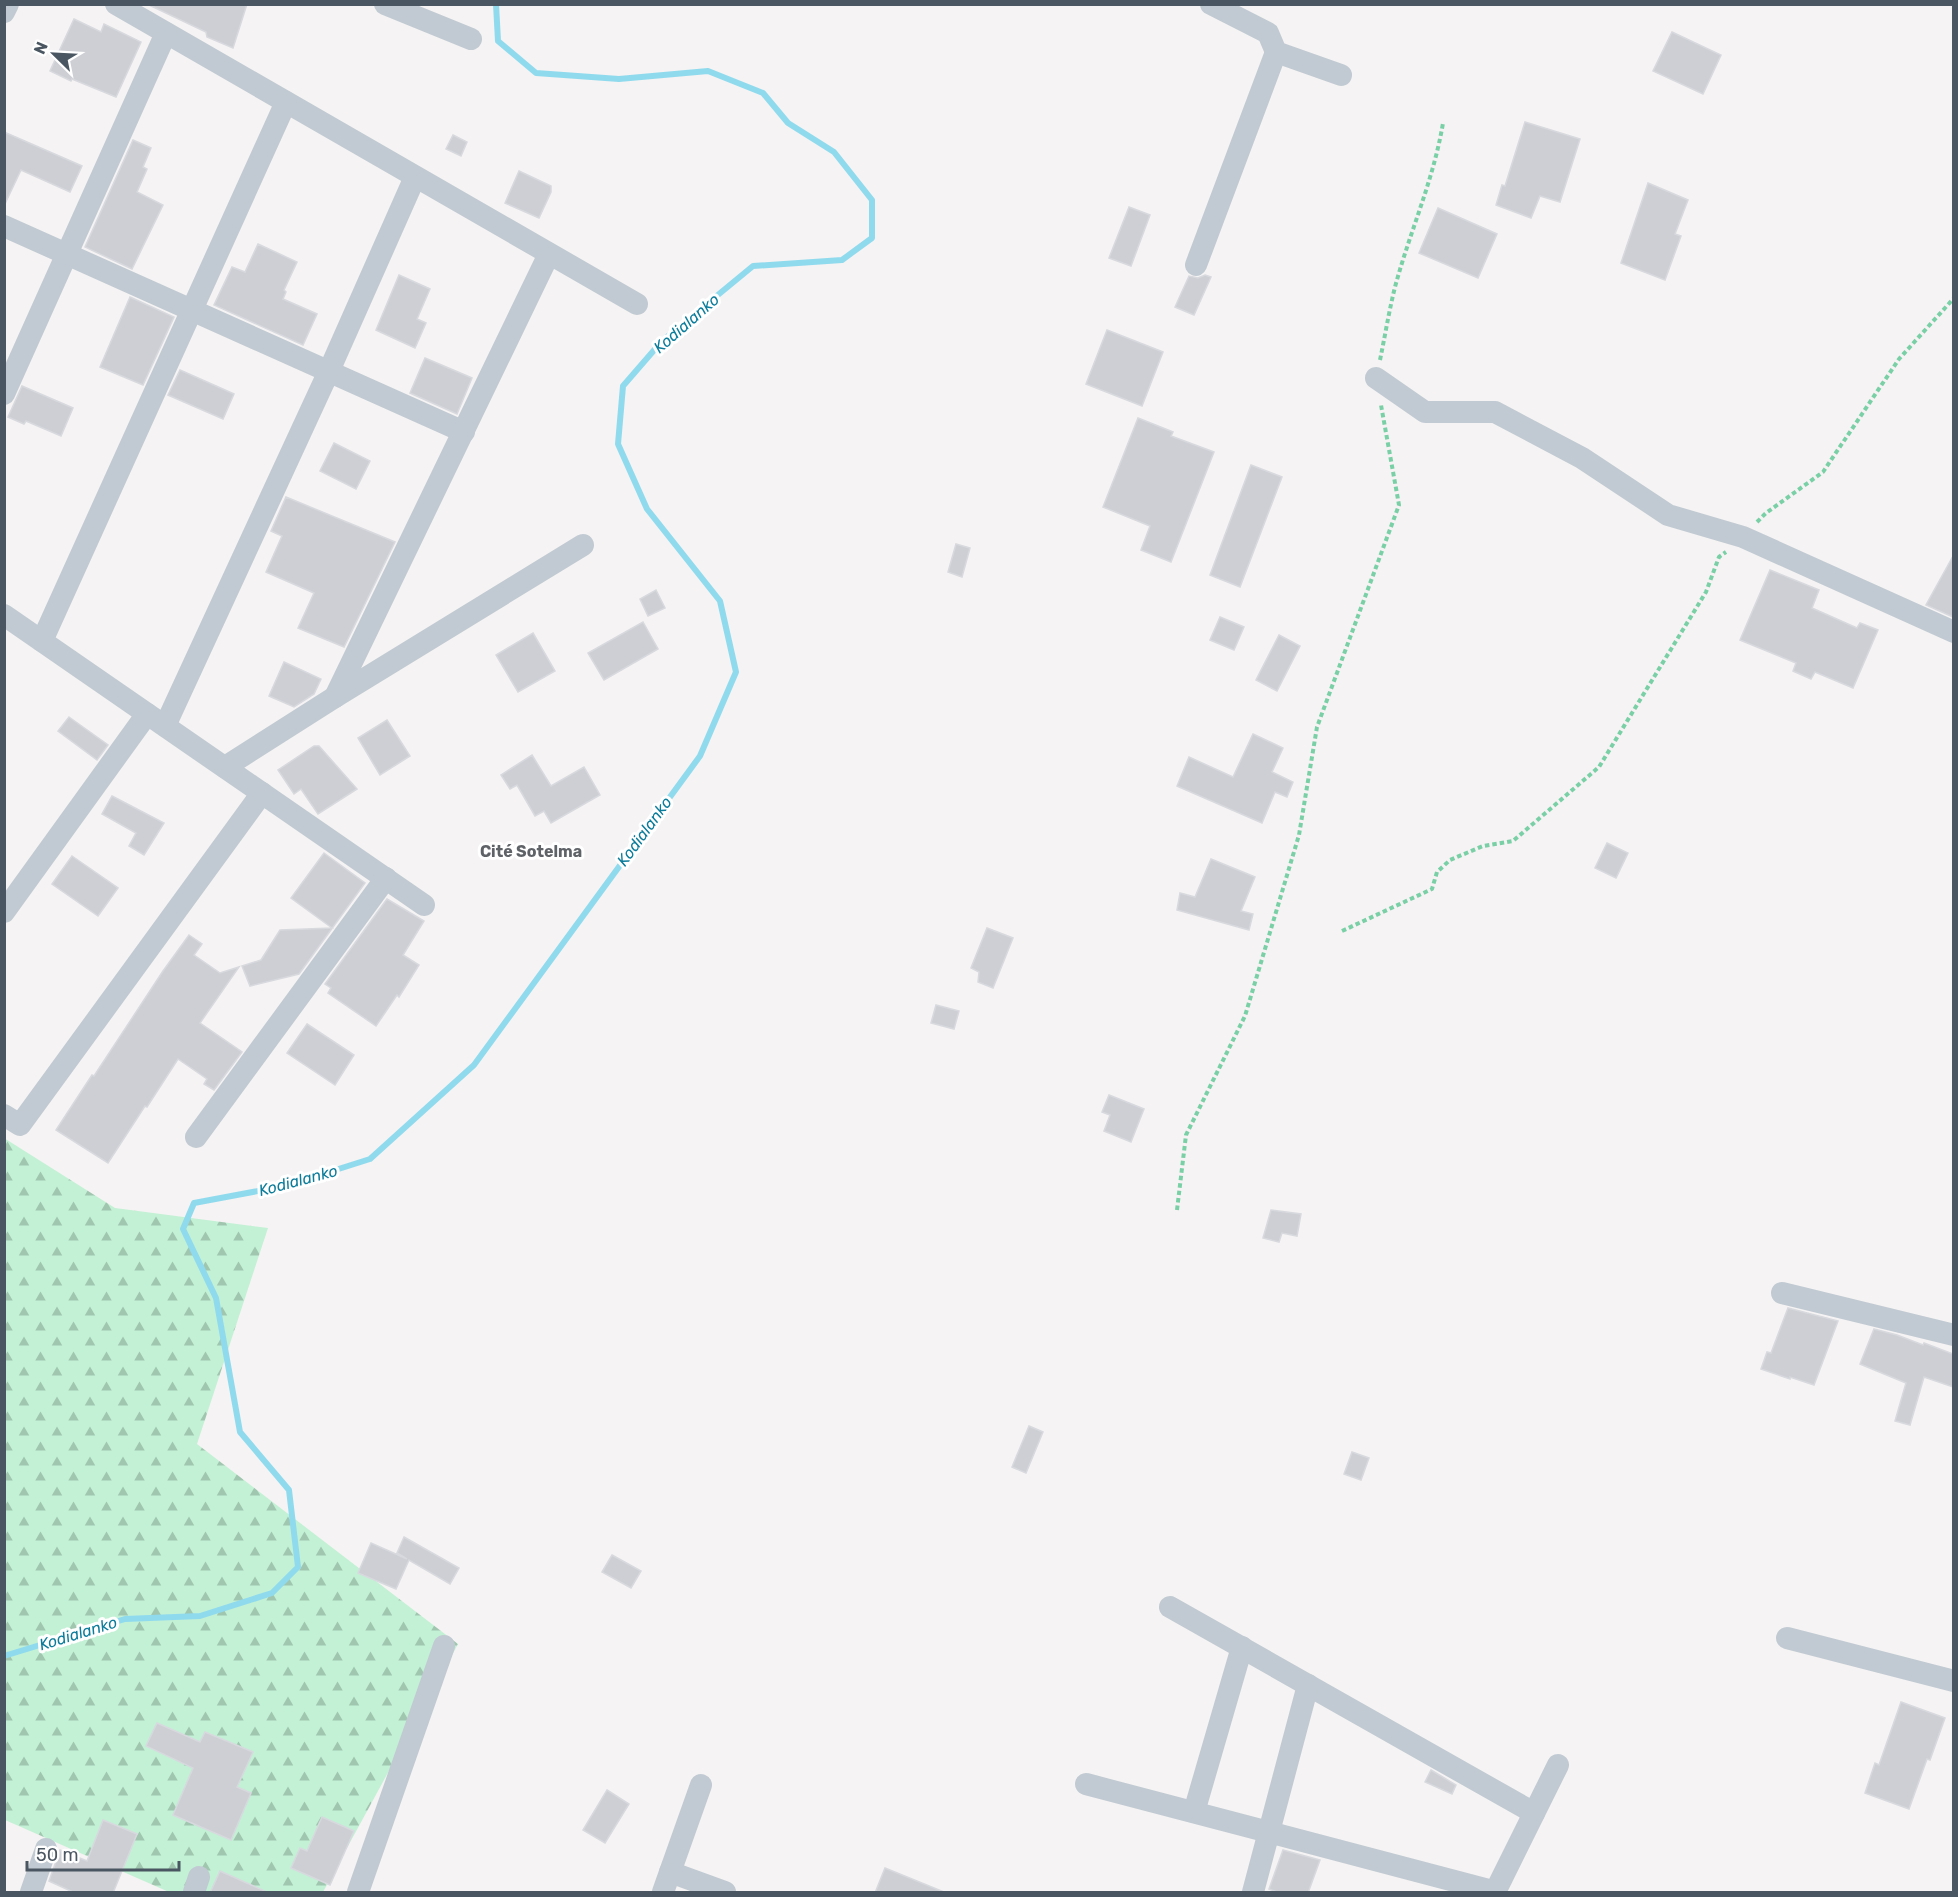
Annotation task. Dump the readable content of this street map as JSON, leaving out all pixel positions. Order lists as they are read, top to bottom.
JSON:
{
  "districts": ["Cité Sotelma"],
  "water": ["Kodialanko"],
  "scale_bar": "50 m",
  "north": "top left"
}
